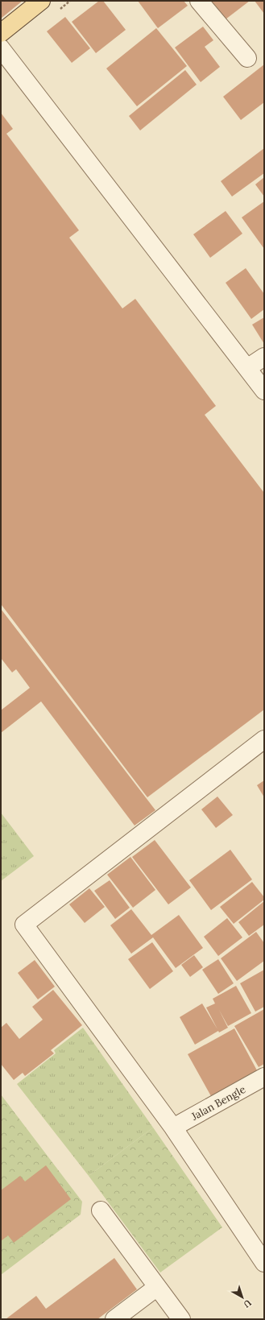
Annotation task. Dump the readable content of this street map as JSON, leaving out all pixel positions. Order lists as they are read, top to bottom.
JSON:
{
  "streets": {
    "street": ["Jalan Bengle"]
  },
  "north": "bottom right"
}
